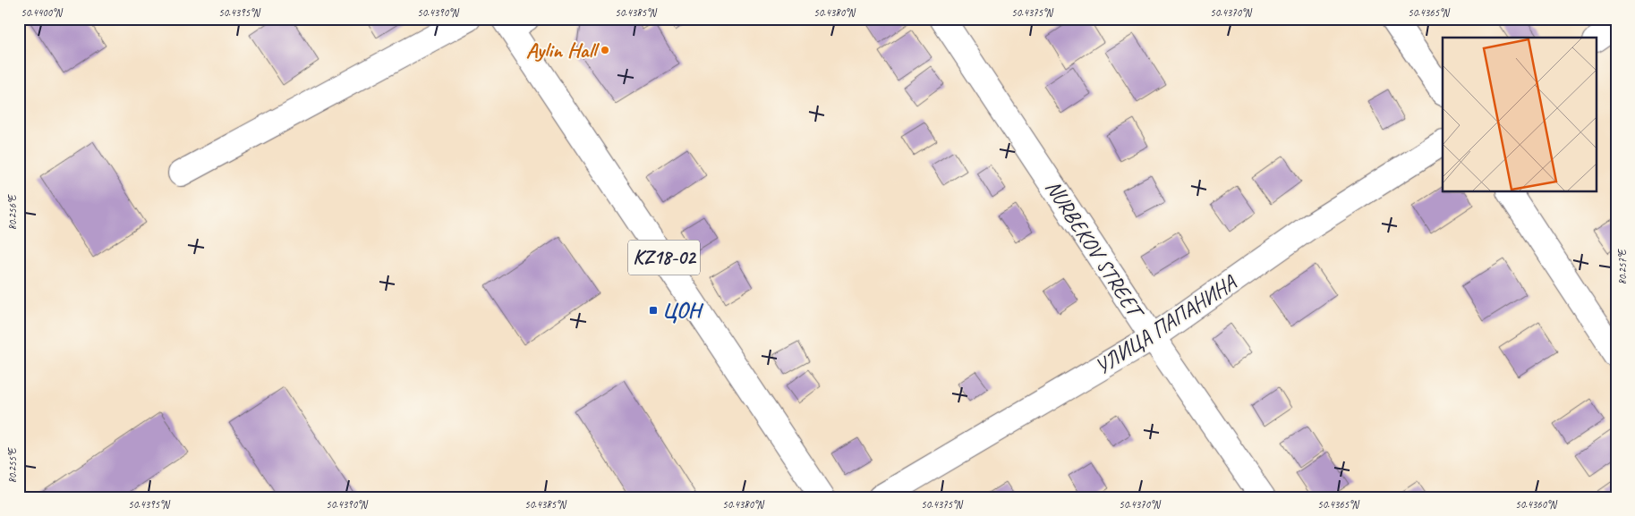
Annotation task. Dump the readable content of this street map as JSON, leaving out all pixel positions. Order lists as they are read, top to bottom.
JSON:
{
  "streets": {
    "main road": ["NURBEKOV STREET", "KZ18-02", "УЛИЦА ПАПАНИНА"]
  },
  "crossings": [
    ["NURBEKOV STREET", "УЛИЦА ПАПАНИНА"]
  ],
  "places": {
    "other": ["Aylin Hall"],
    "transit": ["ЦОН"]
  },
  "coordinates": [
    "50.4400°N",
    "50.4395°N",
    "50.4390°N",
    "50.4385°N",
    "50.4380°N",
    "50.4375°N",
    "50.4370°N",
    "50.4365°N",
    "80.256°E",
    "80.257°E",
    "80.255°E",
    "50.4360°N"
  ]
}
